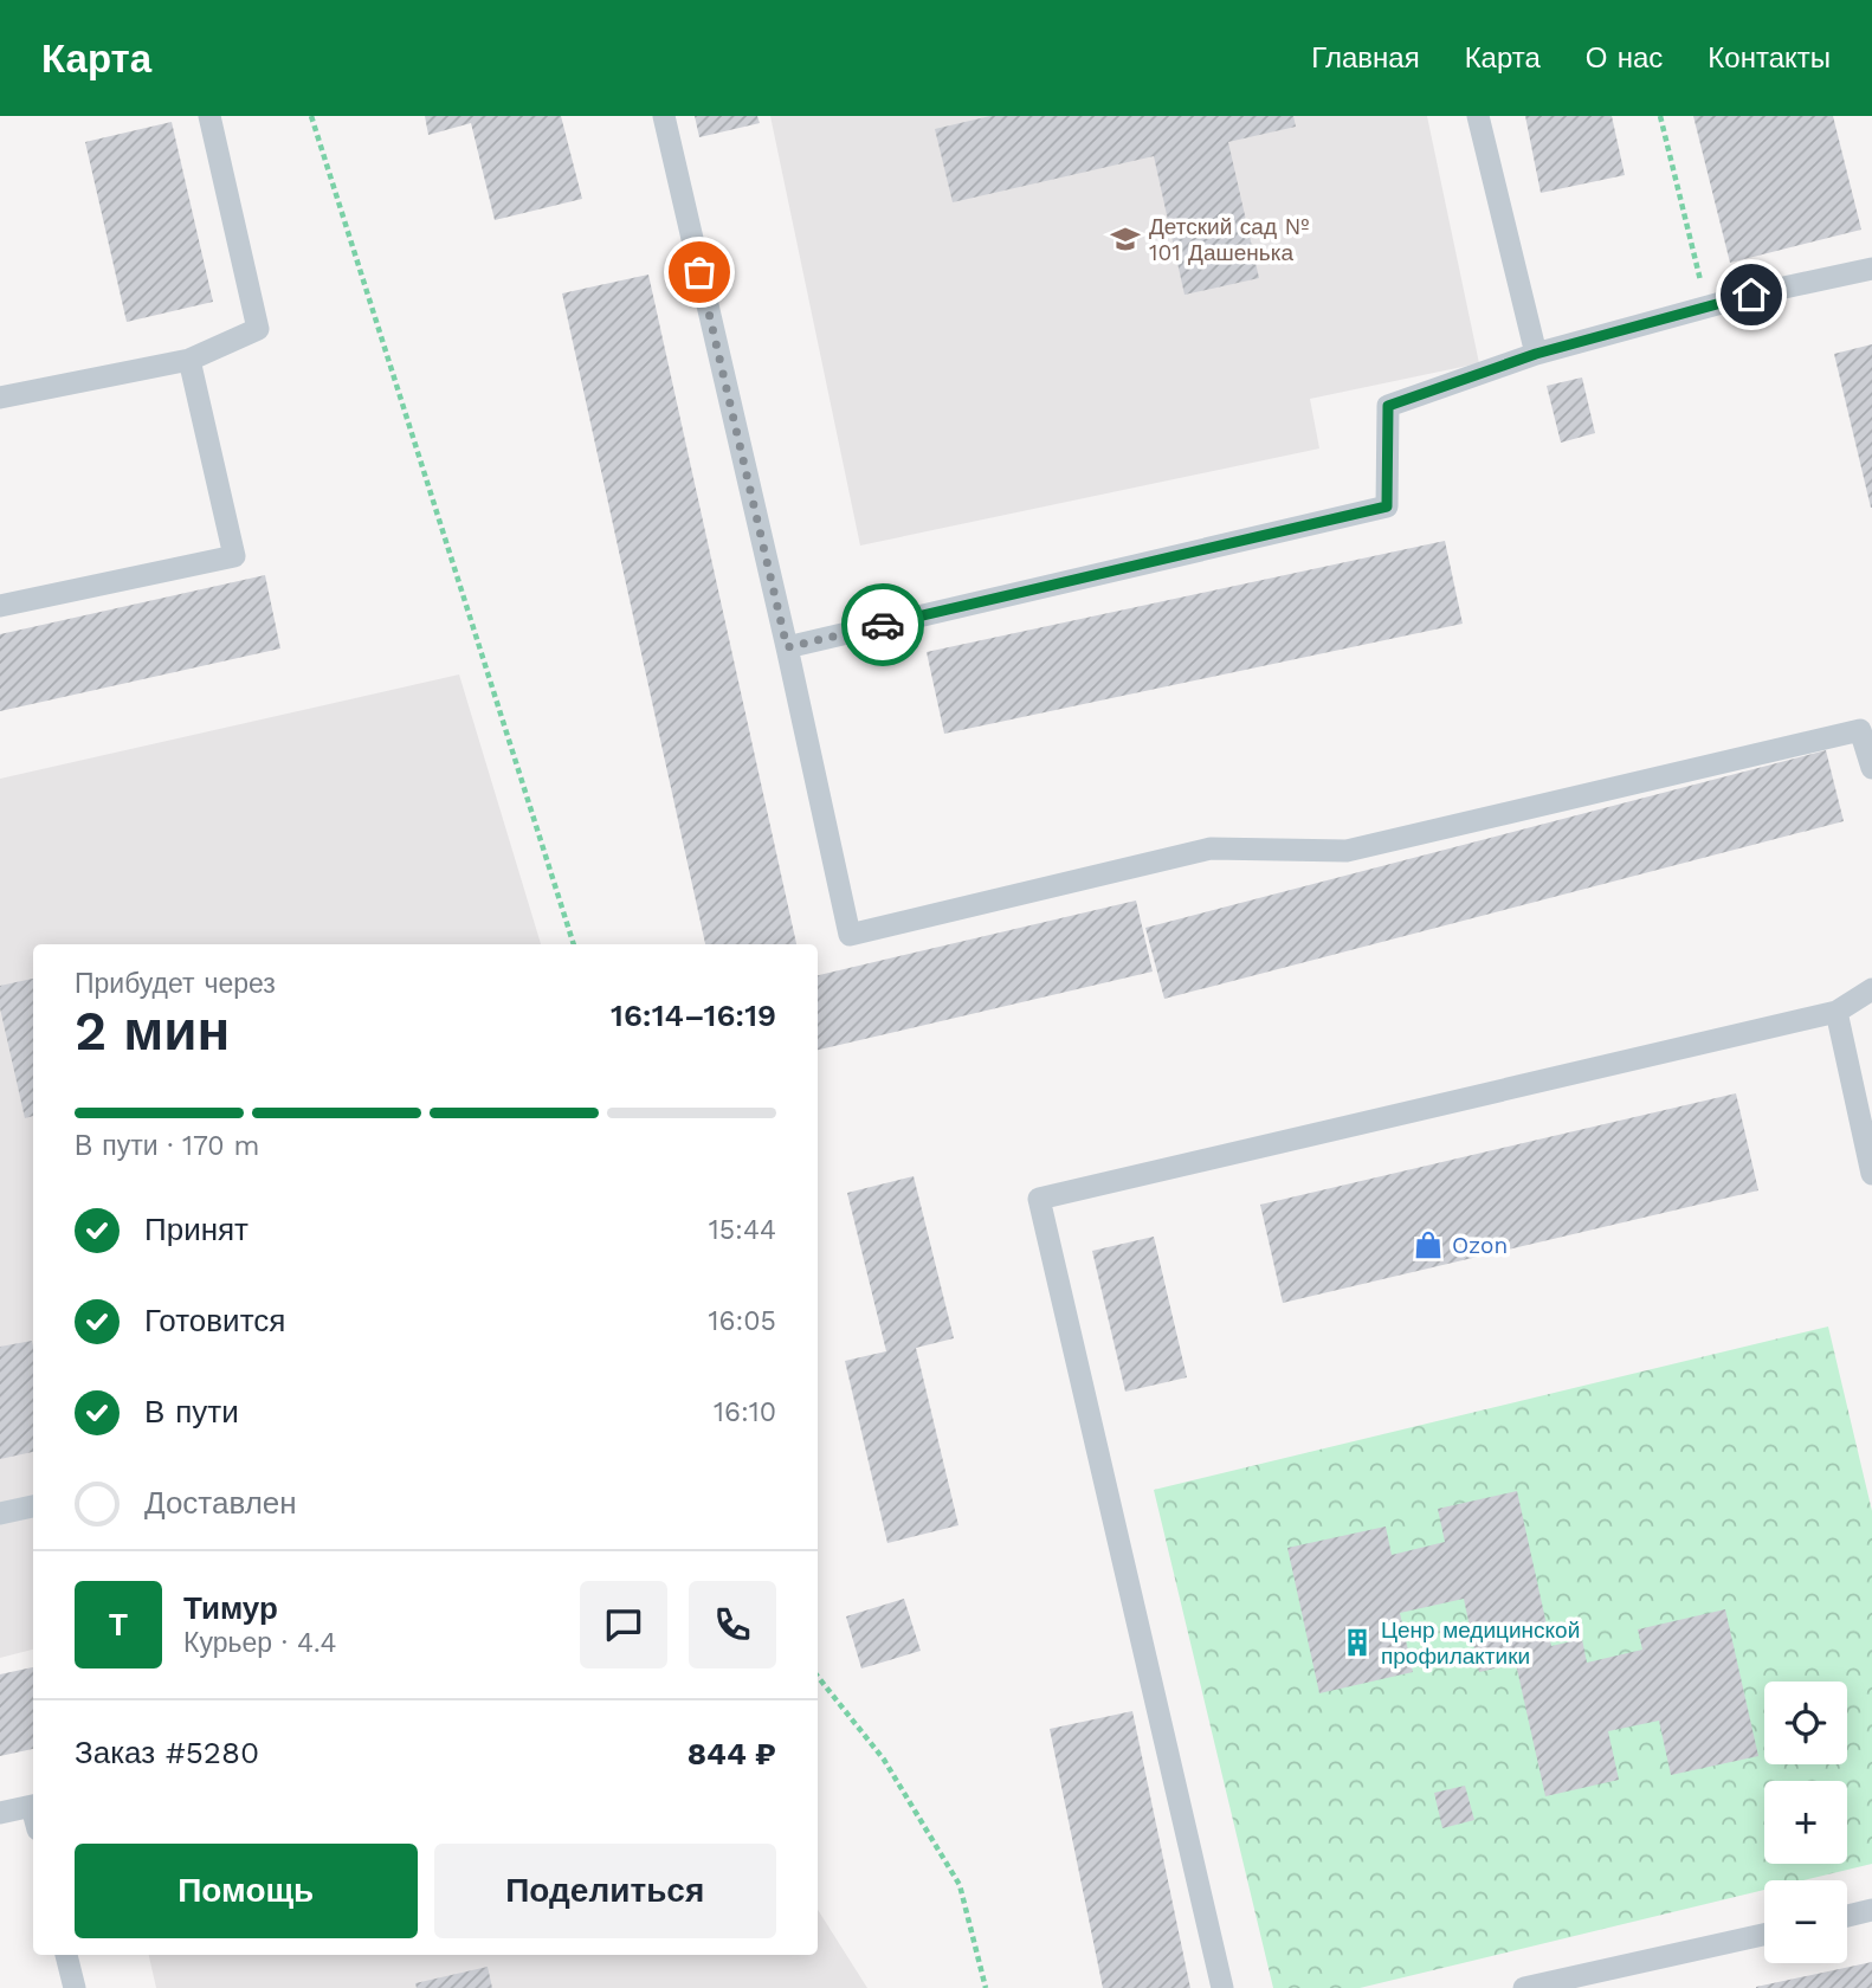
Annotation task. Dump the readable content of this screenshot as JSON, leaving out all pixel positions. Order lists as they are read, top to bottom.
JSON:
{
  "places": {
    "school or university": ["Детский сад № 101 Дашенька"],
    "shop": ["Ozon"],
    "building": ["Ценр медицинской профилактики"]
  },
  "page": {
    "header": "Карта",
    "nav": [
      "Главная",
      "Карта",
      "О нас",
      "Контакты"
    ],
    "heading": ["2 мин", "Прибудет через", "16:14–16:19"],
    "panel": [
      "Тимур",
      "Курьер · 4.4",
      "Заказ #5280",
      "844 ₽"
    ],
    "bar": "В пути · 170 m",
    "list": [
      ["Принят", "15:44"],
      ["Готовится", "16:05"],
      ["В пути", "16:10"],
      "Доставлен"
    ],
    "round": "Т",
    "map_buttons": ["+", "−"],
    "buttons": ["Помощь", "Поделиться"]
  }
}
